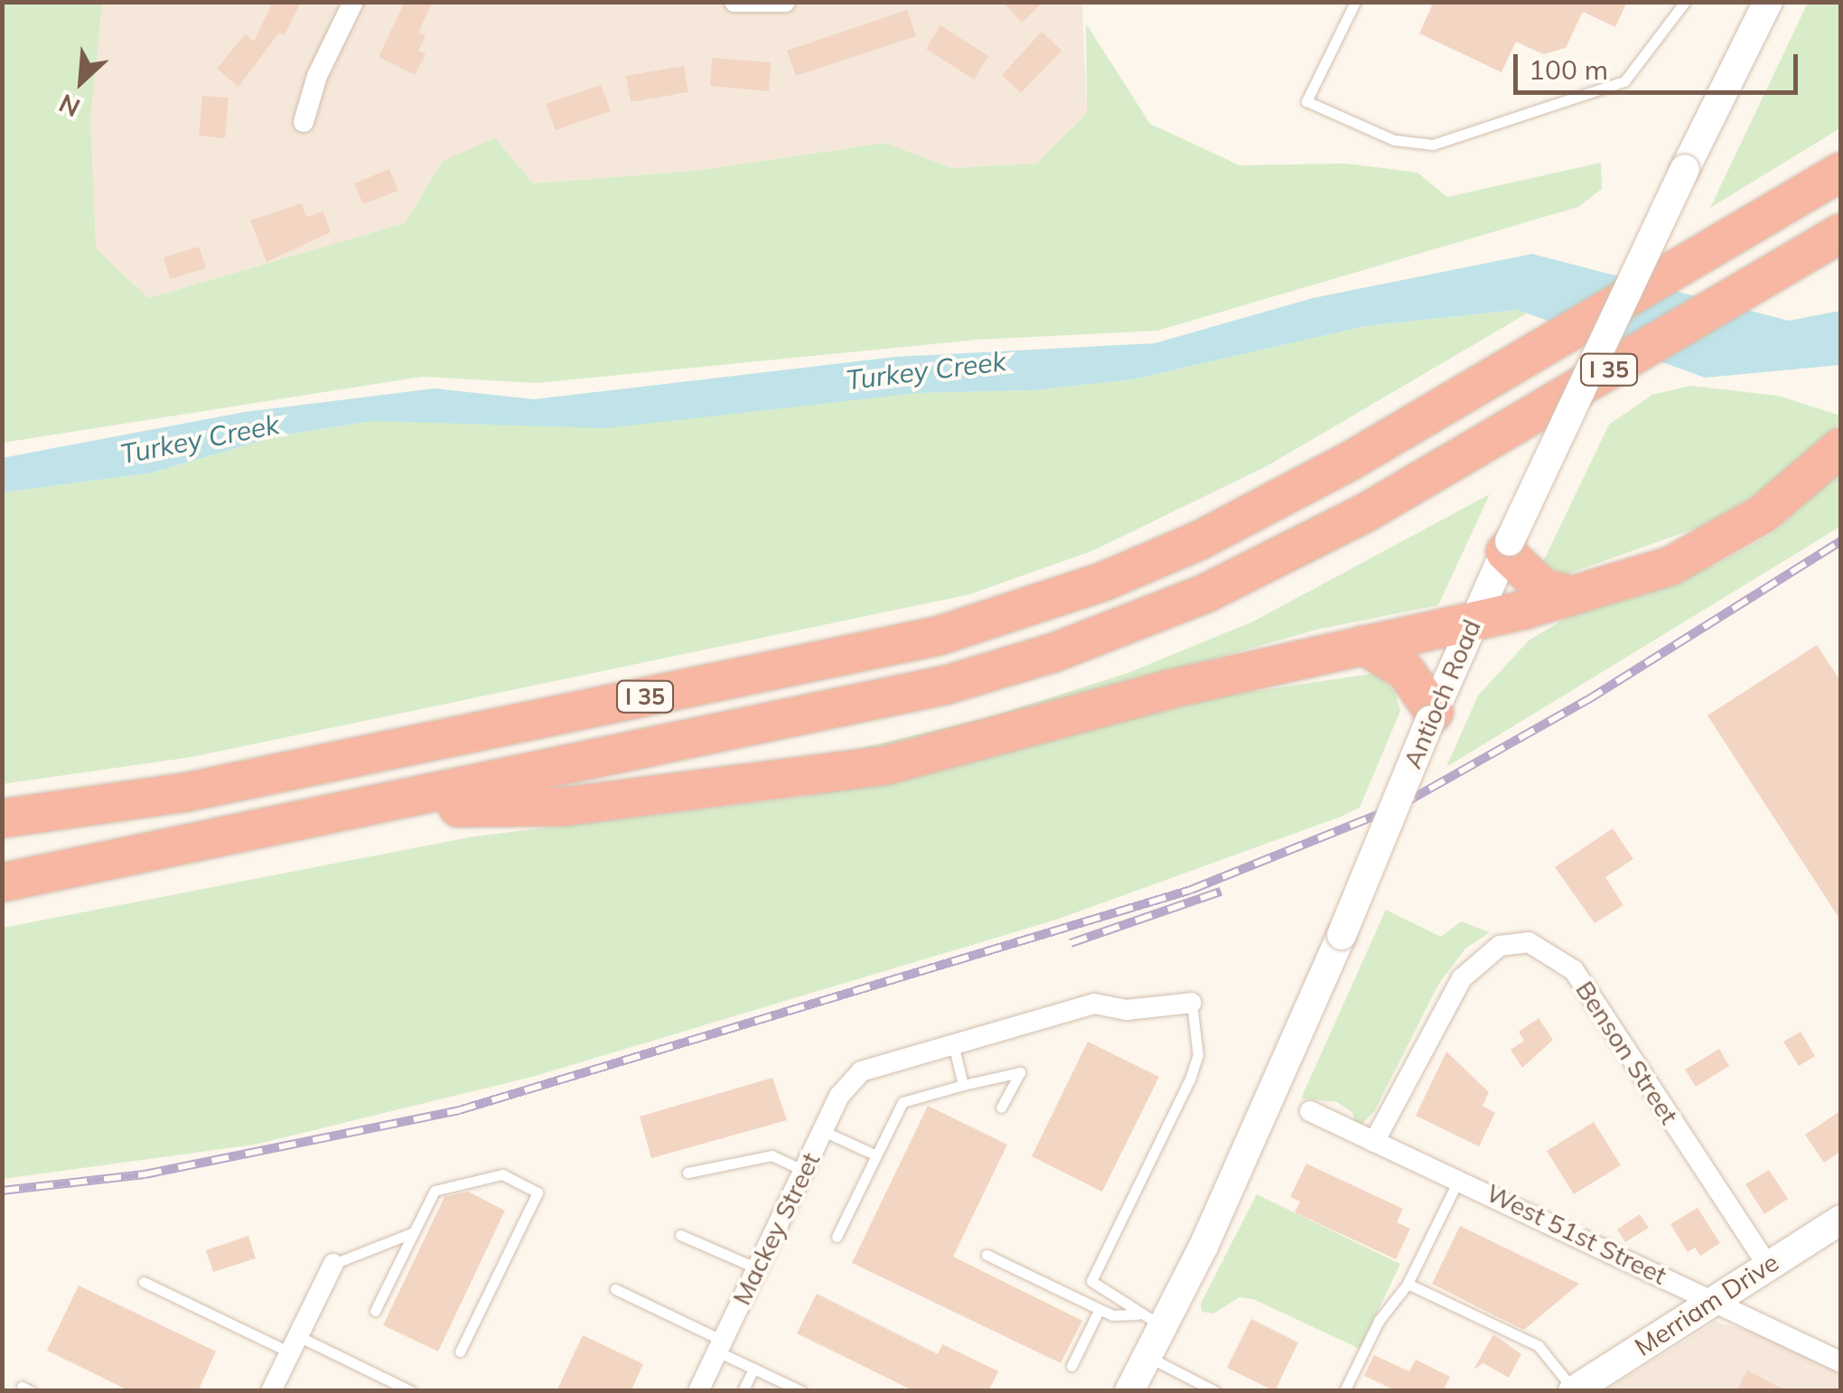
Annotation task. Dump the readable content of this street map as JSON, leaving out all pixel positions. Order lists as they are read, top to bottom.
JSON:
{
  "streets": {
    "highway": ["I 35"],
    "main road": ["Antioch Road", "Merriam Drive"],
    "street": ["Benson Street", "Mackey Street", "West 51st Street"]
  },
  "crossings": [
    ["Benson Street", "West 51st Street"],
    ["Benson Street", "Merriam Drive"],
    ["West 51st Street", "Merriam Drive"]
  ],
  "water": ["Turkey Creek"],
  "scale_bar": "100 m",
  "north": "bottom left"
}
